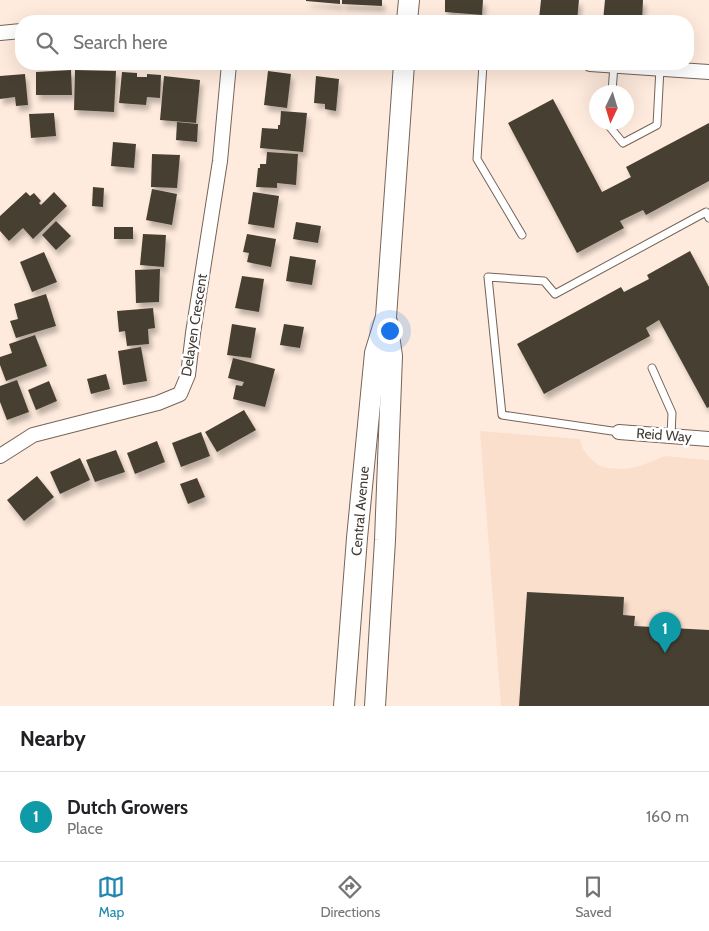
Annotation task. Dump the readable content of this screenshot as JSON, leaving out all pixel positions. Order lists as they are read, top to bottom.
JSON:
{
  "streets": {
    "main road": ["Central Avenue"],
    "street": ["Delayen Crescent", "Reid Way"]
  },
  "north": "bottom",
  "page": {
    "search": "Search here",
    "pins": "1",
    "heading": "Nearby",
    "list": [
      {
        "mark": "1",
        "name": "Dutch Growers",
        "note": "Place",
        "value": "160 m"
      }
    ],
    "nav": ["Map", "Directions", "Saved"]
  }
}
